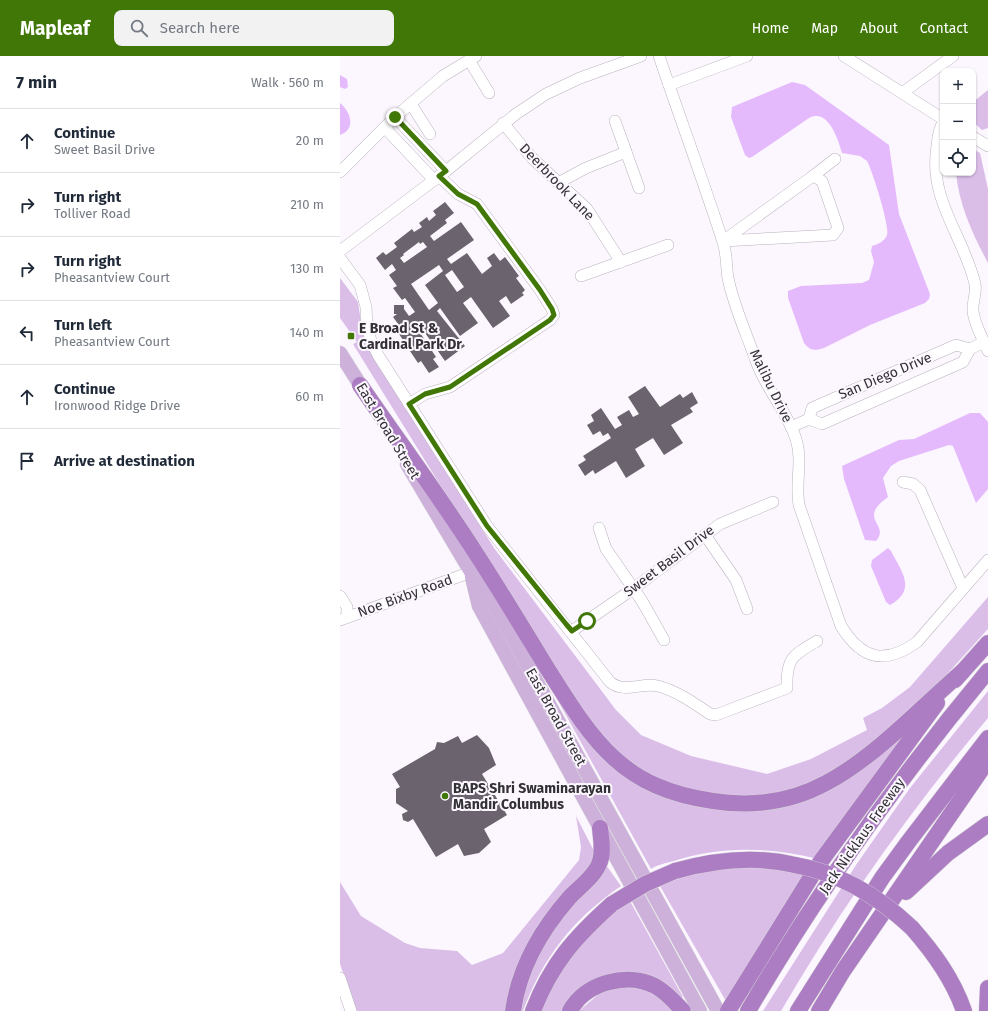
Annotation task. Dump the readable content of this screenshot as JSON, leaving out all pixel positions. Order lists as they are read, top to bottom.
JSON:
{
  "streets": {
    "highway": ["Jack Nicklaus Freeway"],
    "main road": ["East Broad Street"],
    "street": [
      "Deerbrook Lane",
      "San Diego Drive",
      "Malibu Drive",
      "Sweet Basil Drive",
      "Noe Bixby Road"
    ]
  },
  "crossings": [
    ["San Diego Drive", "Malibu Drive"],
    ["East Broad Street", "Noe Bixby Road"]
  ],
  "places": {
    "transit": ["E Broad St & Cardinal Park Dr"],
    "other": ["BAPS Shri Swaminarayan Mandir Columbus"]
  },
  "page": {
    "header": "Mapleaf",
    "search": "Search here",
    "nav": [
      "Home",
      "Map",
      "About",
      "Contact"
    ],
    "heading": ["7 min", "Walk · 560 m"],
    "map_buttons": ["+", "−"],
    "list": [
      ["Continue", "Sweet Basil Drive", "20 m"],
      ["Turn right", "Tolliver Road", "210 m"],
      ["Turn right", "Pheasantview Court", "130 m"],
      ["Turn left", "Pheasantview Court", "140 m"],
      ["Continue", "Ironwood Ridge Drive", "60 m"],
      "Arrive at destination"
    ]
  }
}
